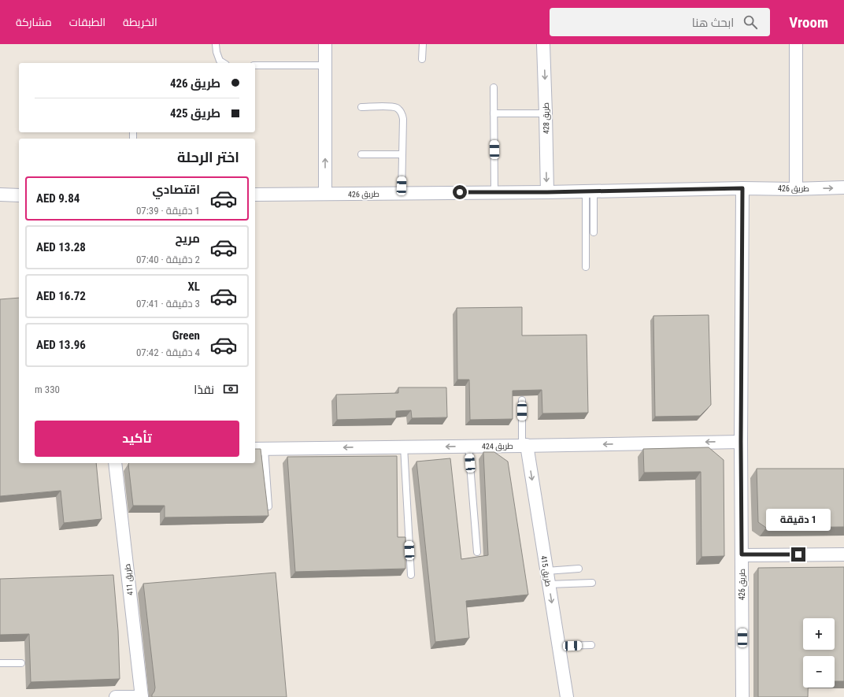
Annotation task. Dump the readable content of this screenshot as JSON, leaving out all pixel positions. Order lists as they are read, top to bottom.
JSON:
{
  "streets": {
    "street": [
      "طريق 428",
      "طريق 426",
      "طريق 424",
      "طريق 415",
      "طريق 411"
    ]
  },
  "crossings": [
    ["طريق 428", "طريق 426"],
    ["طريق 426", "طريق 424"],
    ["طريق 424", "طريق 415"]
  ],
  "one_way": ["طريق 428", "طريق 424", "طريق 415"],
  "page": {
    "header": "Vroom",
    "search": "ابحث هنا",
    "nav": ["الخريطة", "الطبقات", "مشاركة"],
    "banner": ["طريق 426", "طريق 425"],
    "heading": "اختر الرحلة",
    "list": [
      {
        "name": "اقتصادي",
        "note": "1 دقيقة · 07:39",
        "value": "AED 9.84"
      },
      {
        "name": "مريح",
        "note": "2 دقيقة · 07:40",
        "value": "AED 13.28"
      },
      {
        "name": "XL",
        "note": "3 دقيقة · 07:41",
        "value": "AED 16.72"
      },
      {
        "name": "Green",
        "note": "4 دقيقة · 07:42",
        "value": "AED 13.96"
      }
    ],
    "pay": ["نقدًا", "330 m"],
    "buttons": "تأكيد",
    "bubble": "1 دقيقة",
    "map_buttons": ["+", "−"]
  }
}
